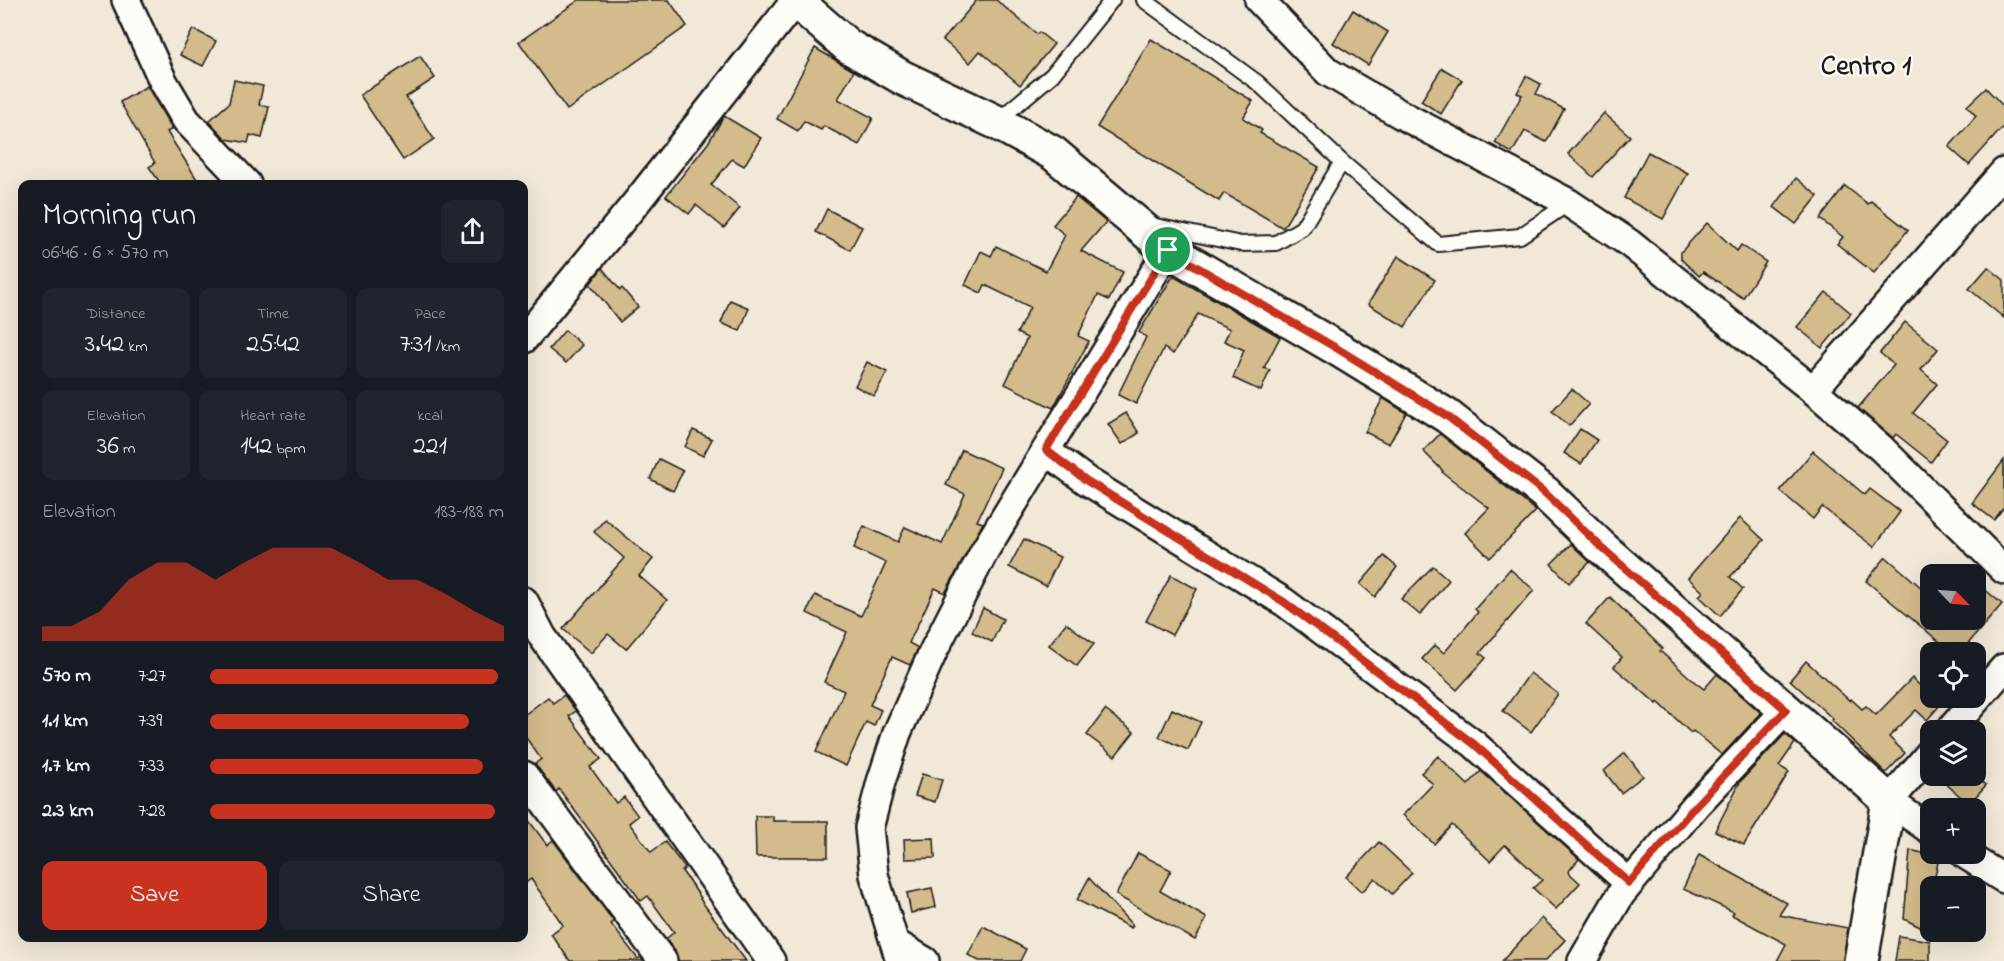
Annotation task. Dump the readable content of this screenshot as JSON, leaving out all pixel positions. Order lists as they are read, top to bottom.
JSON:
{
  "districts": ["Centro 1"],
  "north": "bottom right",
  "page": {
    "heading": ["Morning run", "06:46 · 6 × 570 m"],
    "stats": [
      ["Distance", "3.42 km"],
      ["Time", "25:42"],
      ["Pace", "7:31 /km"],
      ["Elevation", "36 m"],
      ["Heart rate", "142 bpm"],
      ["kcal", "221"]
    ],
    "chart": ["Elevation", "183–188 m"],
    "map_buttons": ["+", "−"],
    "list": [
      {
        "name": "570 m",
        "note": "7:27"
      },
      {
        "name": "1.1 km",
        "note": "7:39"
      },
      {
        "name": "1.7 km",
        "note": "7:33"
      },
      {
        "name": "2.3 km",
        "note": "7:28"
      }
    ],
    "buttons": ["Save", "Share"]
  }
}
